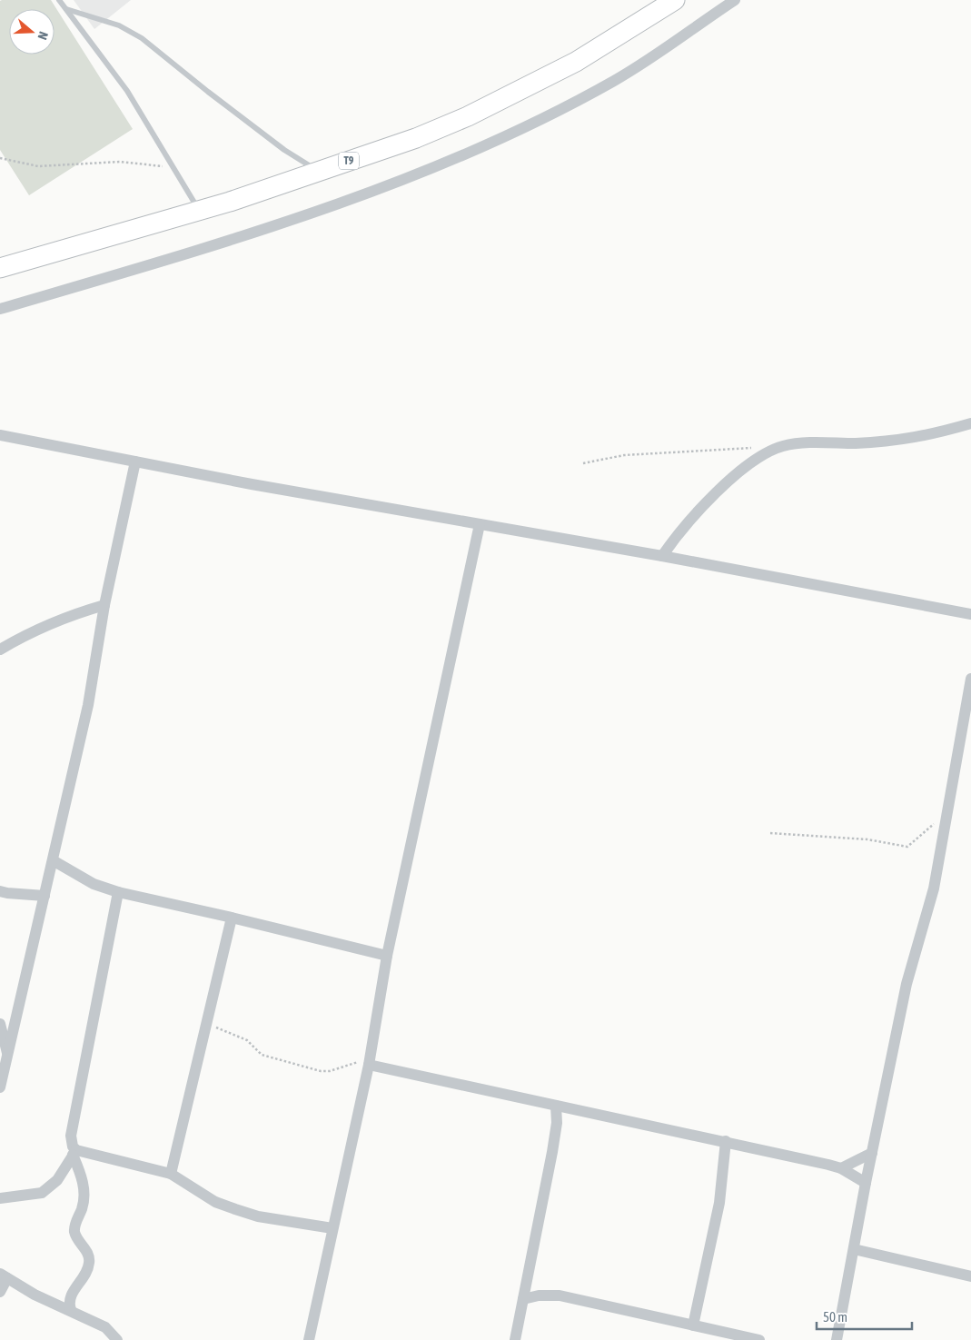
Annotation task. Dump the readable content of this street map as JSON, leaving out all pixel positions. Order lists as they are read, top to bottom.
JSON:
{
  "streets": {
    "highway": ["T9"]
  },
  "scale_bar": "50 m",
  "north": "right"
}
